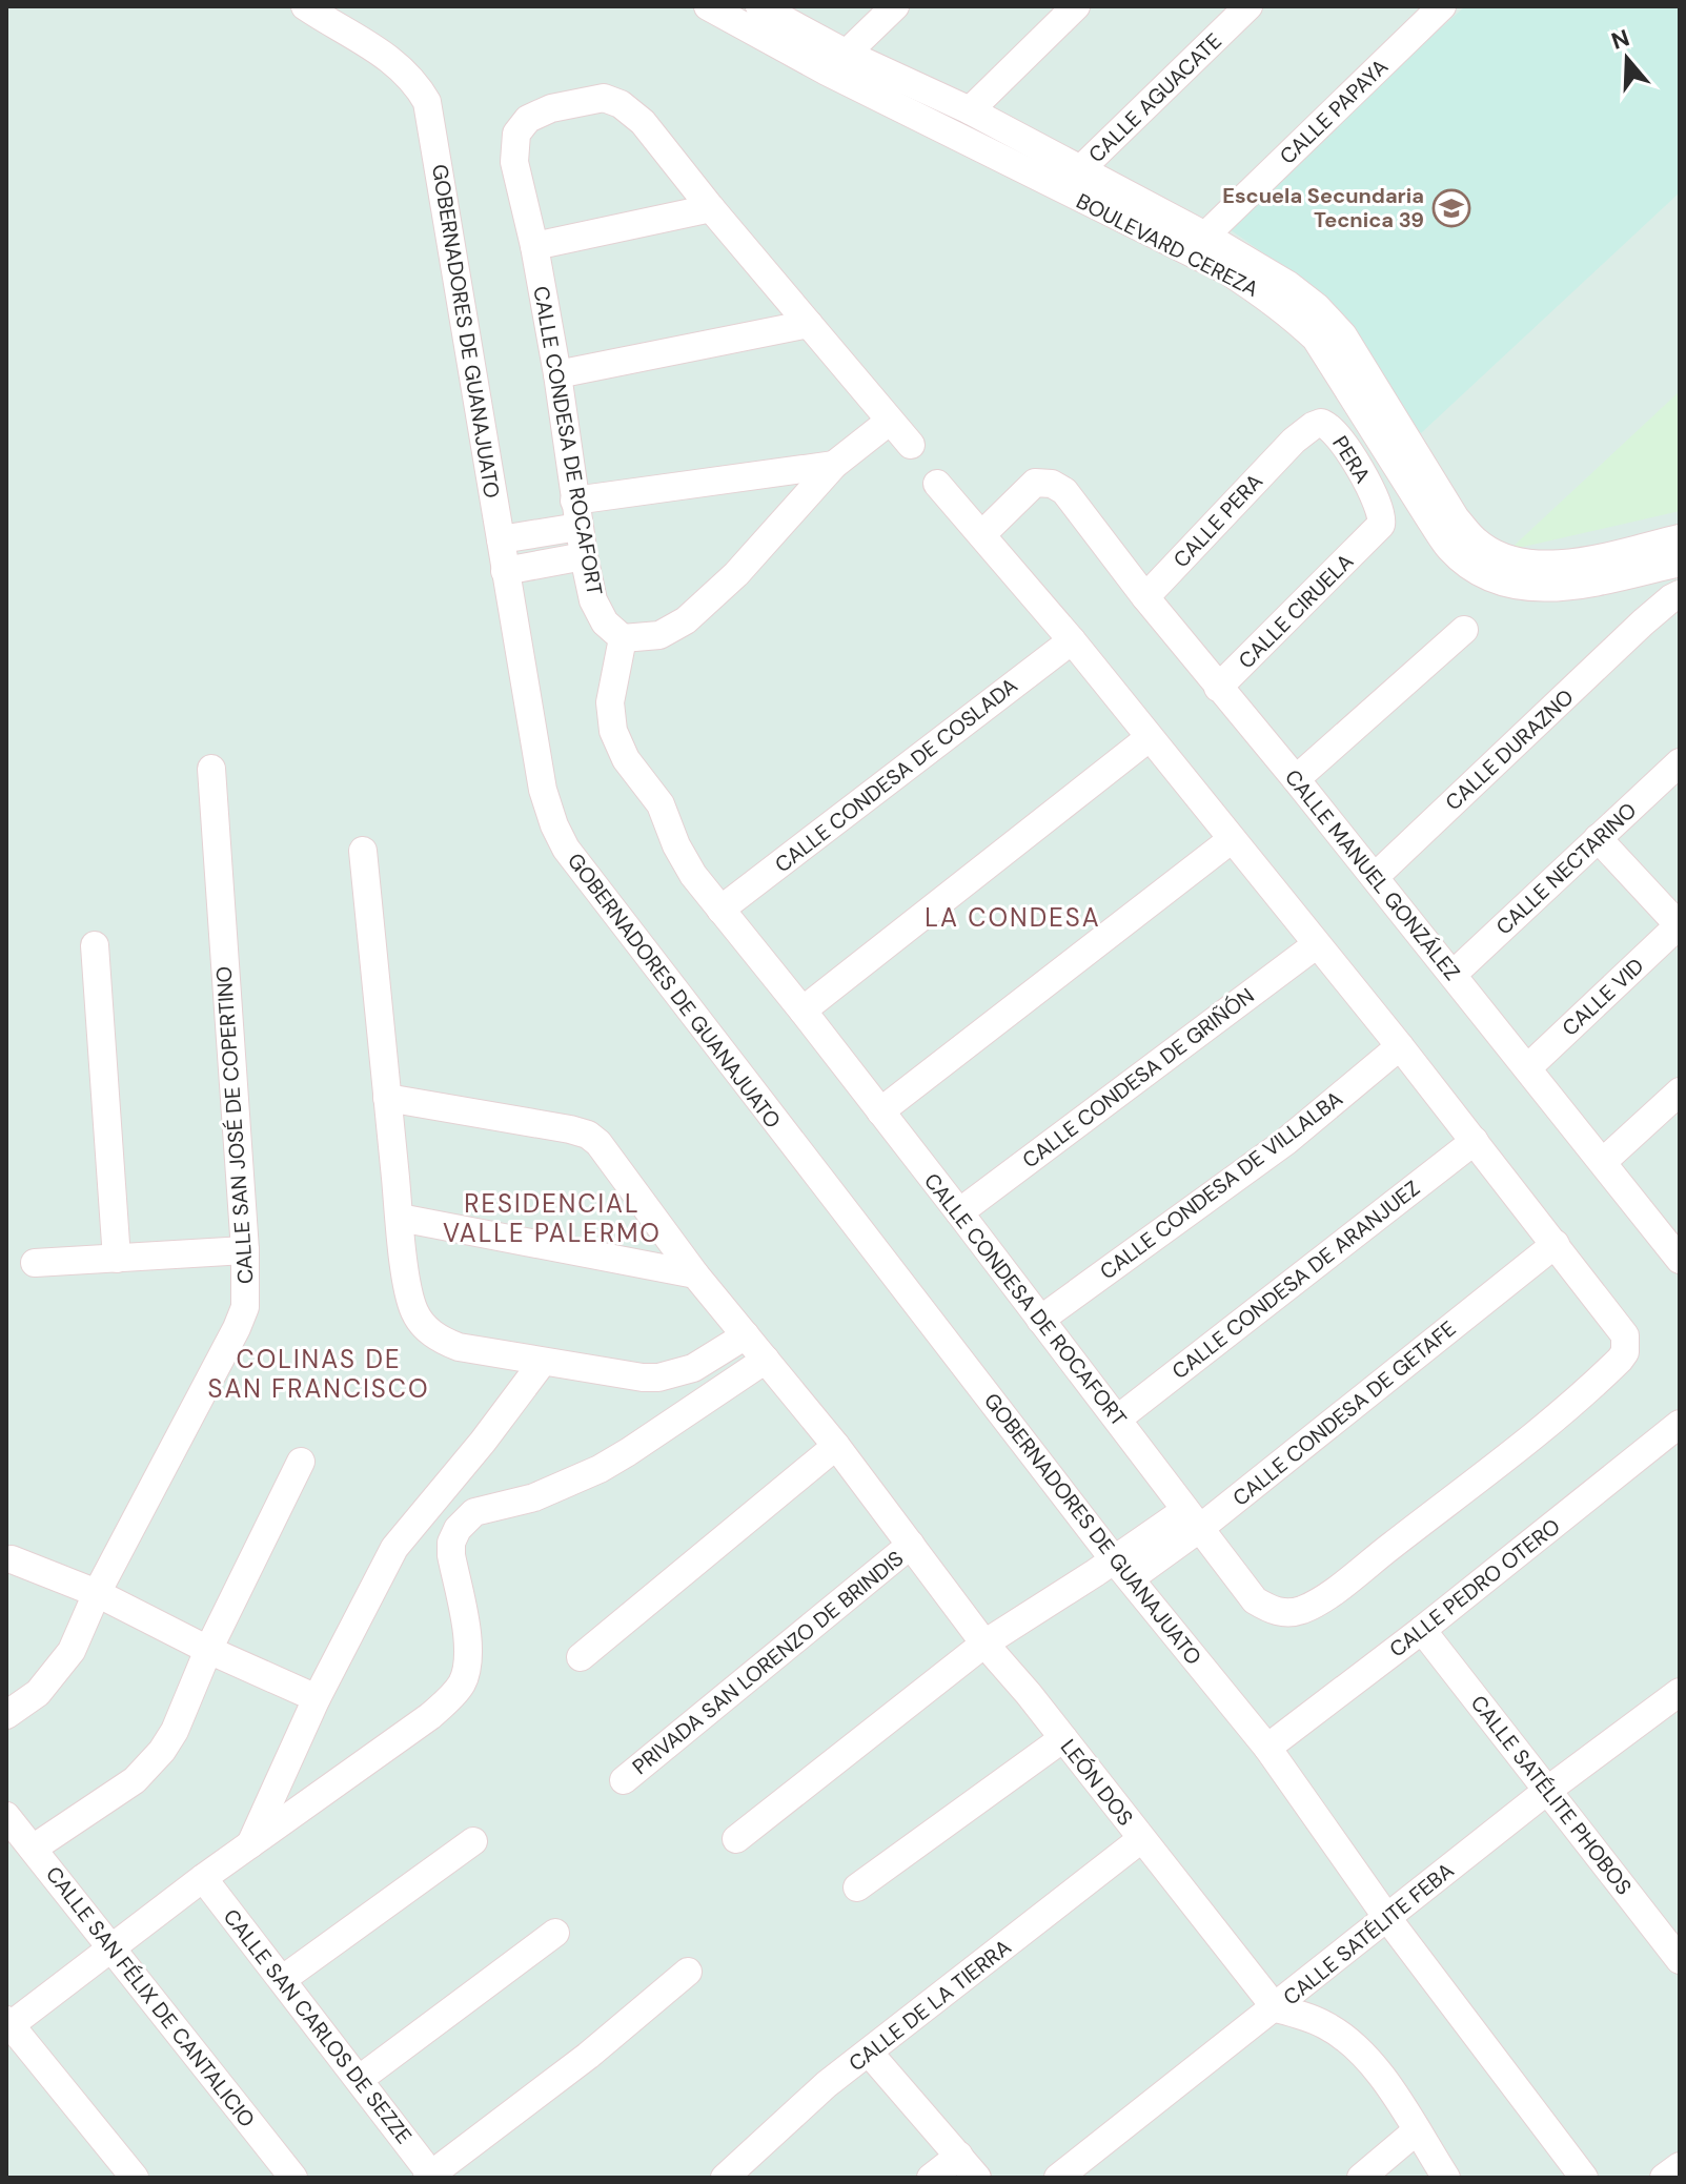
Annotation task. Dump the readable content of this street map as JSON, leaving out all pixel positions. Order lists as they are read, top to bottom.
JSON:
{
  "streets": {
    "street": [
      "CALLE AGUACATE",
      "CALLE PAPAYA",
      "BOULEVARD CEREZA",
      "GOBERNADORES DE GUANAJUATO",
      "CALLE CONDESA DE ROCAFORT",
      "PERA",
      "CALLE PERA",
      "CALLE CIRUELA",
      "CALLE DURAZNO",
      "CALLE CONDESA DE COSLADA",
      "CALLE NECTARINO",
      "CALLE MANUEL GONZÁLEZ",
      "CALLE VID",
      "CALLE CONDESA DE GRIÑÓN",
      "CALLE SAN JOSÉ DE COPERTINO",
      "CALLE CONDESA DE VILLALBA",
      "CALLE CONDESA DE ARANJUEZ",
      "CALLE CONDESA DE GETAFE",
      "CALLE PEDRO OTERO",
      "PRIVADA SAN LORENZO DE BRINDIS",
      "LEÓN DOS",
      "CALLE SATÉLITE PHOBOS",
      "CALLE SATÉLITE FEBA",
      "CALLE SAN FÉLIX DE CANTALICIO",
      "CALLE DE LA TIERRA",
      "CALLE SAN CARLOS DE SEZZE"
    ]
  },
  "crossings": [
    ["CALLE AGUACATE", "BOULEVARD CEREZA"],
    ["CALLE PAPAYA", "BOULEVARD CEREZA"],
    ["GOBERNADORES DE GUANAJUATO", "CALLE CONDESA DE GETAFE"],
    ["GOBERNADORES DE GUANAJUATO", "CALLE PEDRO OTERO"],
    ["GOBERNADORES DE GUANAJUATO", "CALLE SATÉLITE FEBA"],
    ["CALLE CONDESA DE ROCAFORT", "CALLE CONDESA DE COSLADA"],
    ["CALLE CONDESA DE ROCAFORT", "CALLE MANUEL GONZÁLEZ"],
    ["CALLE CONDESA DE ROCAFORT", "CALLE CONDESA DE GRIÑÓN"],
    ["CALLE CONDESA DE ROCAFORT", "CALLE CONDESA DE VILLALBA"],
    ["CALLE CONDESA DE ROCAFORT", "CALLE CONDESA DE ARANJUEZ"],
    ["CALLE CONDESA DE ROCAFORT", "CALLE CONDESA DE GETAFE"],
    ["PERA", "CALLE PERA"],
    ["PERA", "CALLE CIRUELA"],
    ["CALLE PERA", "CALLE MANUEL GONZÁLEZ"],
    ["CALLE CIRUELA", "CALLE MANUEL GONZÁLEZ"],
    ["CALLE DURAZNO", "CALLE MANUEL GONZÁLEZ"],
    ["CALLE NECTARINO", "CALLE MANUEL GONZÁLEZ"],
    ["CALLE MANUEL GONZÁLEZ", "CALLE VID"],
    ["CALLE CONDESA DE GETAFE", "LEÓN DOS"],
    ["CALLE PEDRO OTERO", "CALLE SATÉLITE PHOBOS"],
    ["PRIVADA SAN LORENZO DE BRINDIS", "LEÓN DOS"],
    ["LEÓN DOS", "CALLE SATÉLITE FEBA"],
    ["LEÓN DOS", "CALLE DE LA TIERRA"],
    ["CALLE SATÉLITE PHOBOS", "CALLE SATÉLITE FEBA"]
  ],
  "districts": ["LA CONDESA", "RESIDENCIAL VALLE PALERMO", "COLINAS DE SAN FRANCISCO"],
  "places": {
    "school or university": ["Escuela Secundaria Tecnica 39"]
  },
  "north": "top"
}
